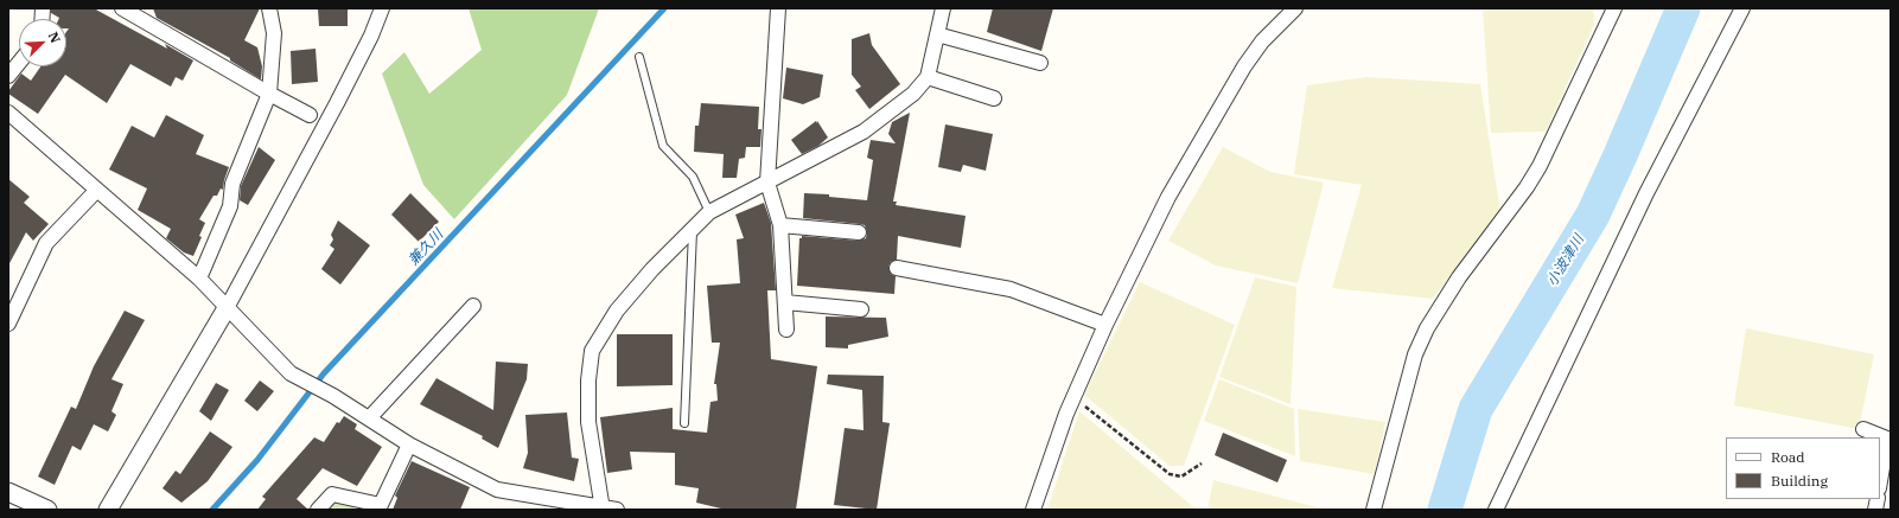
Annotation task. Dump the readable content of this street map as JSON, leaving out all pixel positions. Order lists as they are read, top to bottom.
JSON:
{
  "water": ["兼久川", "小波津川"],
  "legend": ["Road", "Building"],
  "north": "top right"
}
